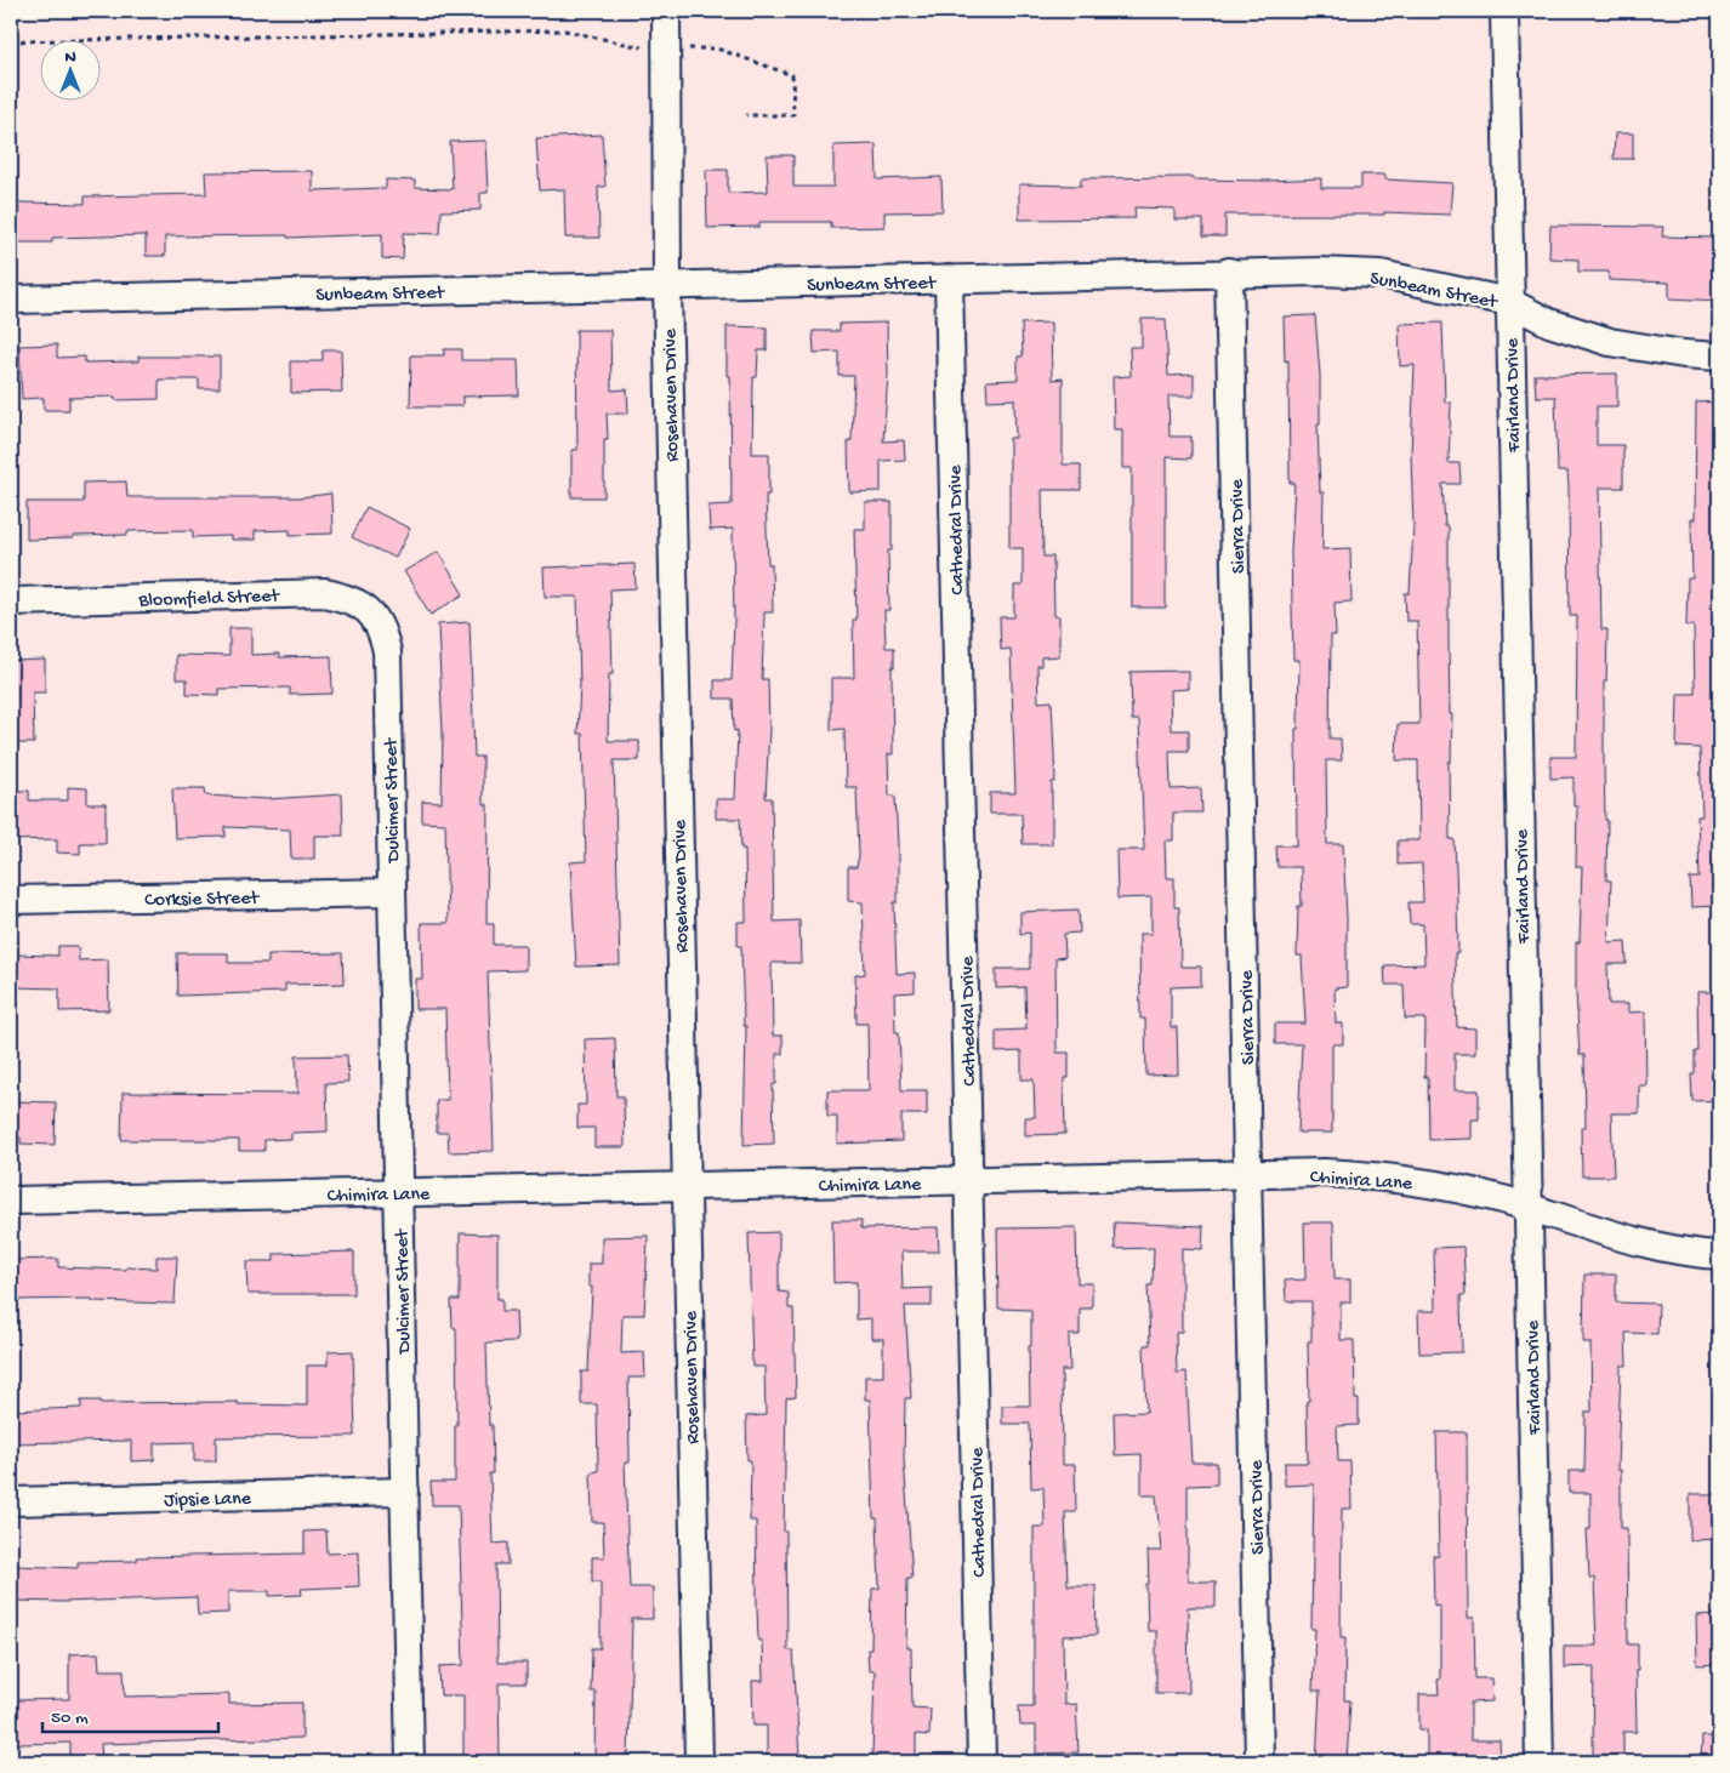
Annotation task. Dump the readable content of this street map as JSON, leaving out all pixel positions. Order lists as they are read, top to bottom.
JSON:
{
  "streets": {
    "street": [
      "Sunbeam Street",
      "Rosehaven Drive",
      "Fairland Drive",
      "Sierra Drive",
      "Cathedral Drive",
      "Bloomfield Street",
      "Dulcimer Street",
      "Corksie Street",
      "Chimira Lane",
      "Jipsie Lane"
    ]
  },
  "crossings": [
    ["Sunbeam Street", "Rosehaven Drive"],
    ["Sunbeam Street", "Fairland Drive"],
    ["Sunbeam Street", "Sierra Drive"],
    ["Sunbeam Street", "Cathedral Drive"],
    ["Rosehaven Drive", "Chimira Lane"],
    ["Fairland Drive", "Chimira Lane"],
    ["Sierra Drive", "Chimira Lane"],
    ["Cathedral Drive", "Chimira Lane"],
    ["Bloomfield Street", "Dulcimer Street"],
    ["Dulcimer Street", "Corksie Street"],
    ["Dulcimer Street", "Chimira Lane"],
    ["Dulcimer Street", "Jipsie Lane"]
  ],
  "scale_bar": "50 m",
  "north": "top"
}
